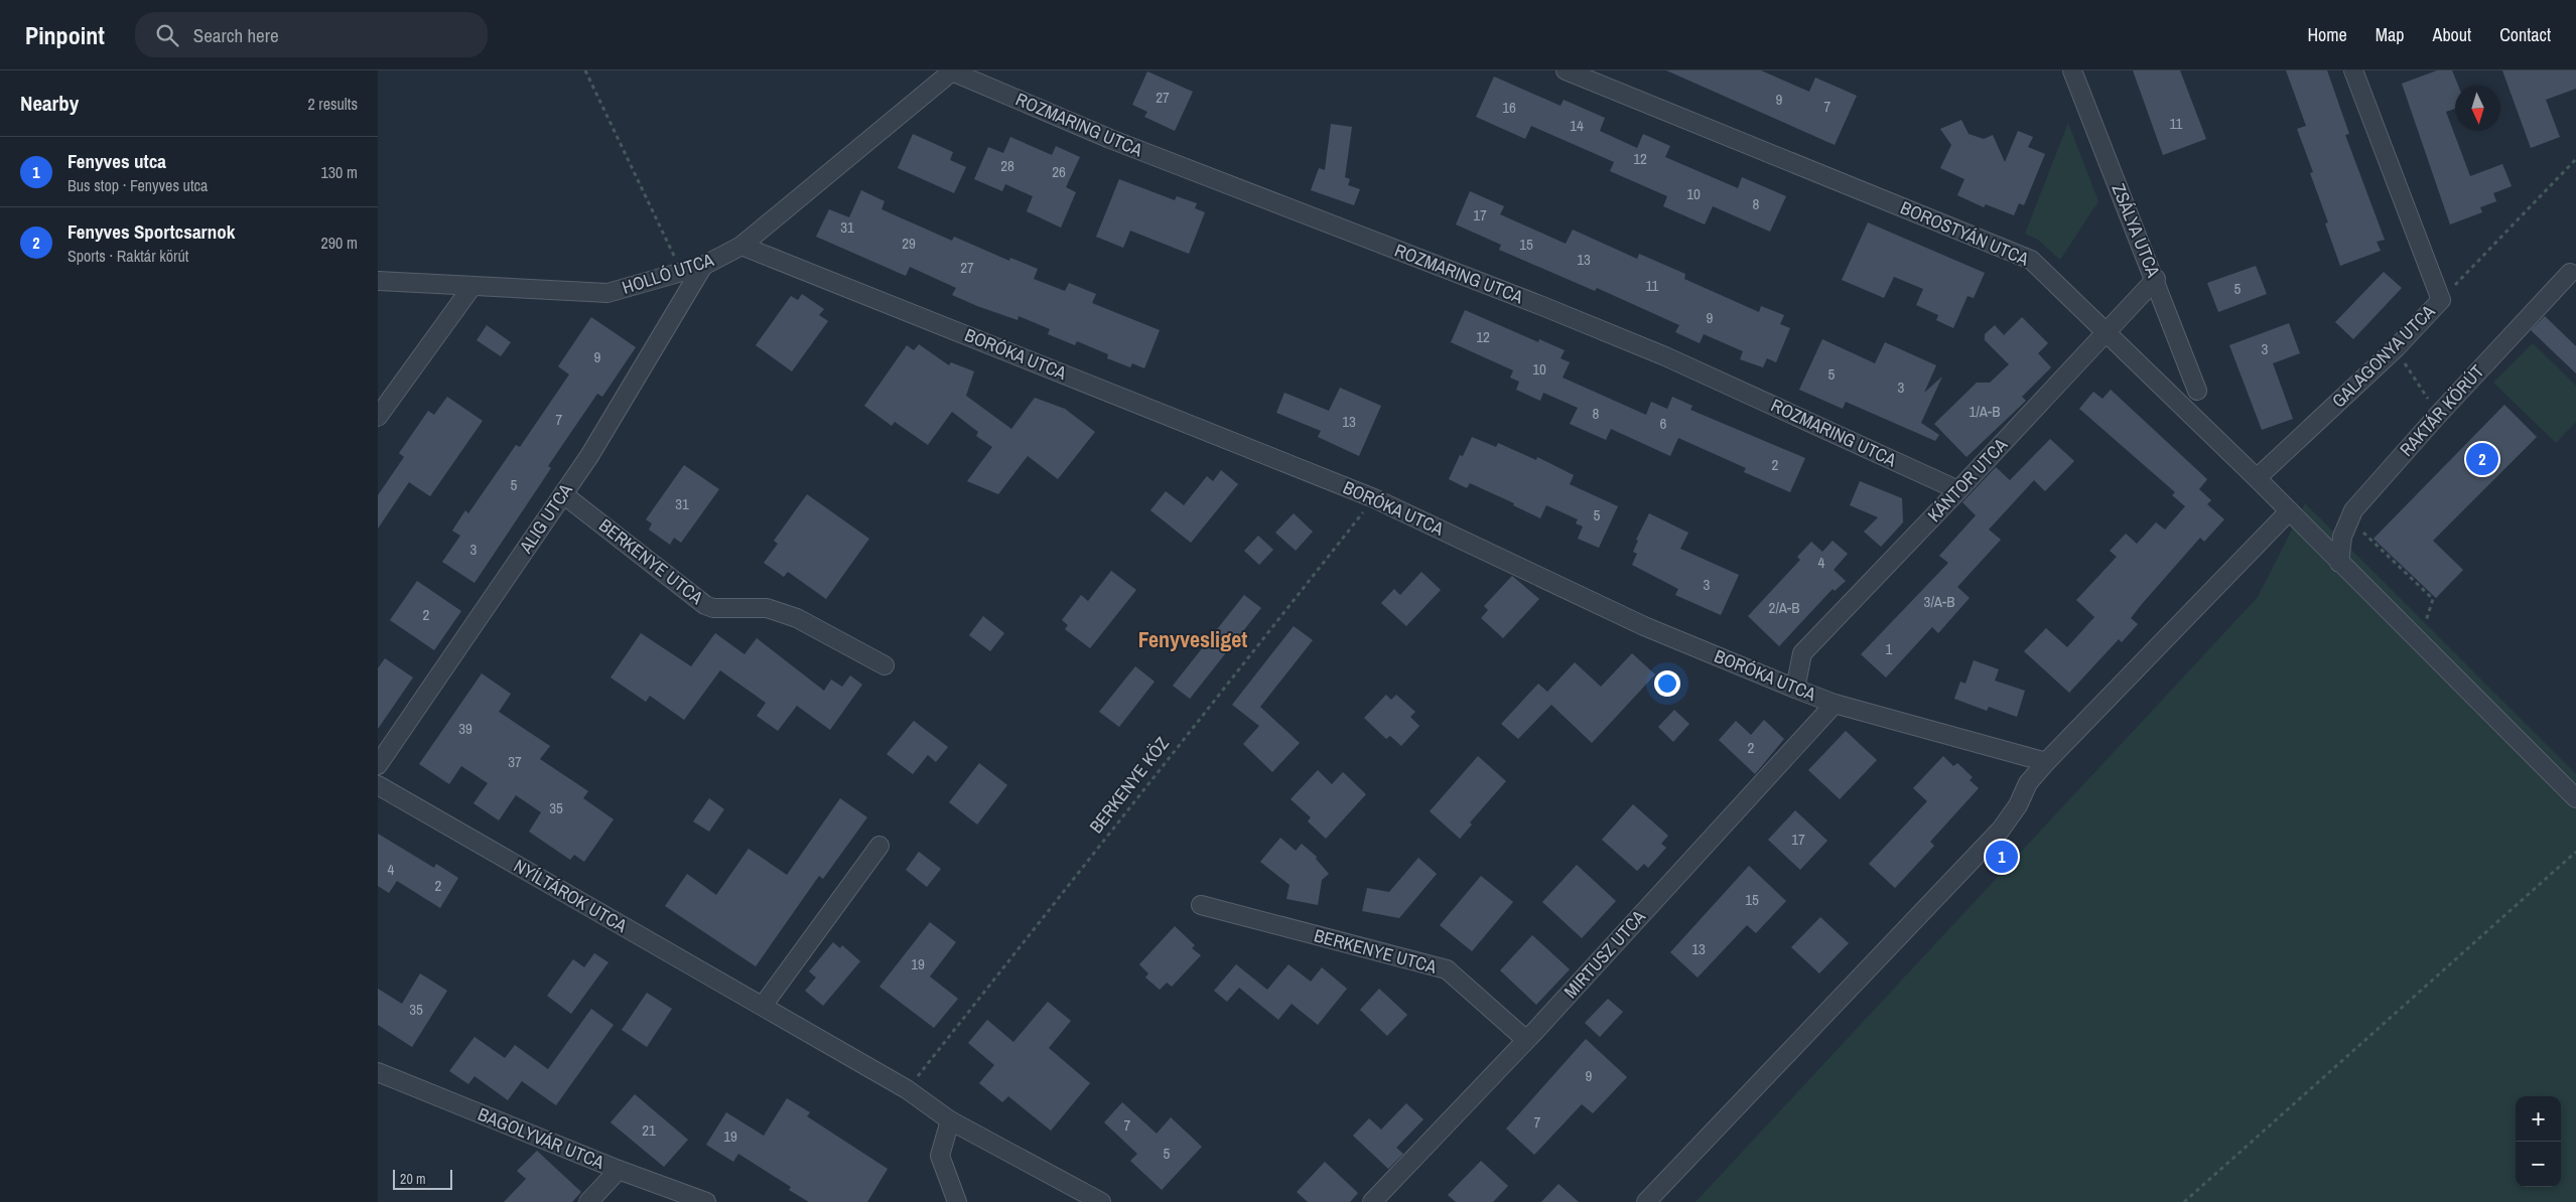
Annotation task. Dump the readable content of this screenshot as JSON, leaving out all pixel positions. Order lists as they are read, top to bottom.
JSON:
{
  "streets": {
    "street": [
      "ROZMARING UTCA",
      "ZSÁLYA UTCA",
      "BOROSTYÁN UTCA",
      "HOLLÓ UTCA",
      "BORÓKA UTCA",
      "GALAGONYA UTCA",
      "RAKTÁR KÖRÚT",
      "KÁNTOR UTCA",
      "ALIG UTCA",
      "BERKENYE UTCA",
      "NYÍLTÁROK UTCA",
      "MIRTUSZ UTCA",
      "BAGOLYVÁR UTCA"
    ],
    "path": ["BERKENYE KÖZ"]
  },
  "crossings": [
    ["ROZMARING UTCA", "HOLLÓ UTCA"],
    ["ROZMARING UTCA", "KÁNTOR UTCA"],
    ["ZSÁLYA UTCA", "KÁNTOR UTCA"],
    ["BOROSTYÁN UTCA", "GALAGONYA UTCA"],
    ["BOROSTYÁN UTCA", "KÁNTOR UTCA"],
    ["HOLLÓ UTCA", "BORÓKA UTCA"],
    ["HOLLÓ UTCA", "ALIG UTCA"],
    ["BORÓKA UTCA", "KÁNTOR UTCA"],
    ["BORÓKA UTCA", "BERKENYE KÖZ"],
    ["BORÓKA UTCA", "MIRTUSZ UTCA"],
    ["ALIG UTCA", "BERKENYE UTCA"],
    ["BERKENYE UTCA", "MIRTUSZ UTCA"],
    ["BERKENYE KÖZ", "NYÍLTÁROK UTCA"]
  ],
  "districts": ["Fenyvesliget"],
  "house_numbers": [
    "27",
    "9",
    "7",
    "16",
    "11",
    "14",
    "12",
    "28",
    "26",
    "10",
    "8",
    "17",
    "31",
    "29",
    "15",
    "13",
    "27",
    "11",
    "5",
    "9",
    "12",
    "3",
    "9",
    "10",
    "5",
    "3",
    "1/A-B",
    "8",
    "7",
    "13",
    "6",
    "2",
    "5",
    "31",
    "5",
    "3",
    "4",
    "3",
    "3/A-B",
    "2/A-B",
    "2",
    "1",
    "39",
    "2",
    "37",
    "35",
    "17",
    "4",
    "2",
    "15",
    "13",
    "19",
    "35",
    "9",
    "7",
    "7",
    "21",
    "19",
    "5"
  ],
  "scale_bar": "20 m",
  "north": "bottom",
  "page": {
    "header": "Pinpoint",
    "search": "Search here",
    "nav": [
      "Home",
      "Map",
      "About",
      "Contact"
    ],
    "heading": ["Nearby", "2 results"],
    "list": [
      {
        "mark": "1",
        "name": "Fenyves utca",
        "note": "Bus stop · Fenyves utca",
        "value": "130 m"
      },
      {
        "mark": "2",
        "name": "Fenyves Sportcsarnok",
        "note": "Sports · Raktár körút",
        "value": "290 m"
      }
    ],
    "pins": ["2", "1"],
    "map_buttons": ["+", "−"],
    "scale": "20 m"
  }
}
